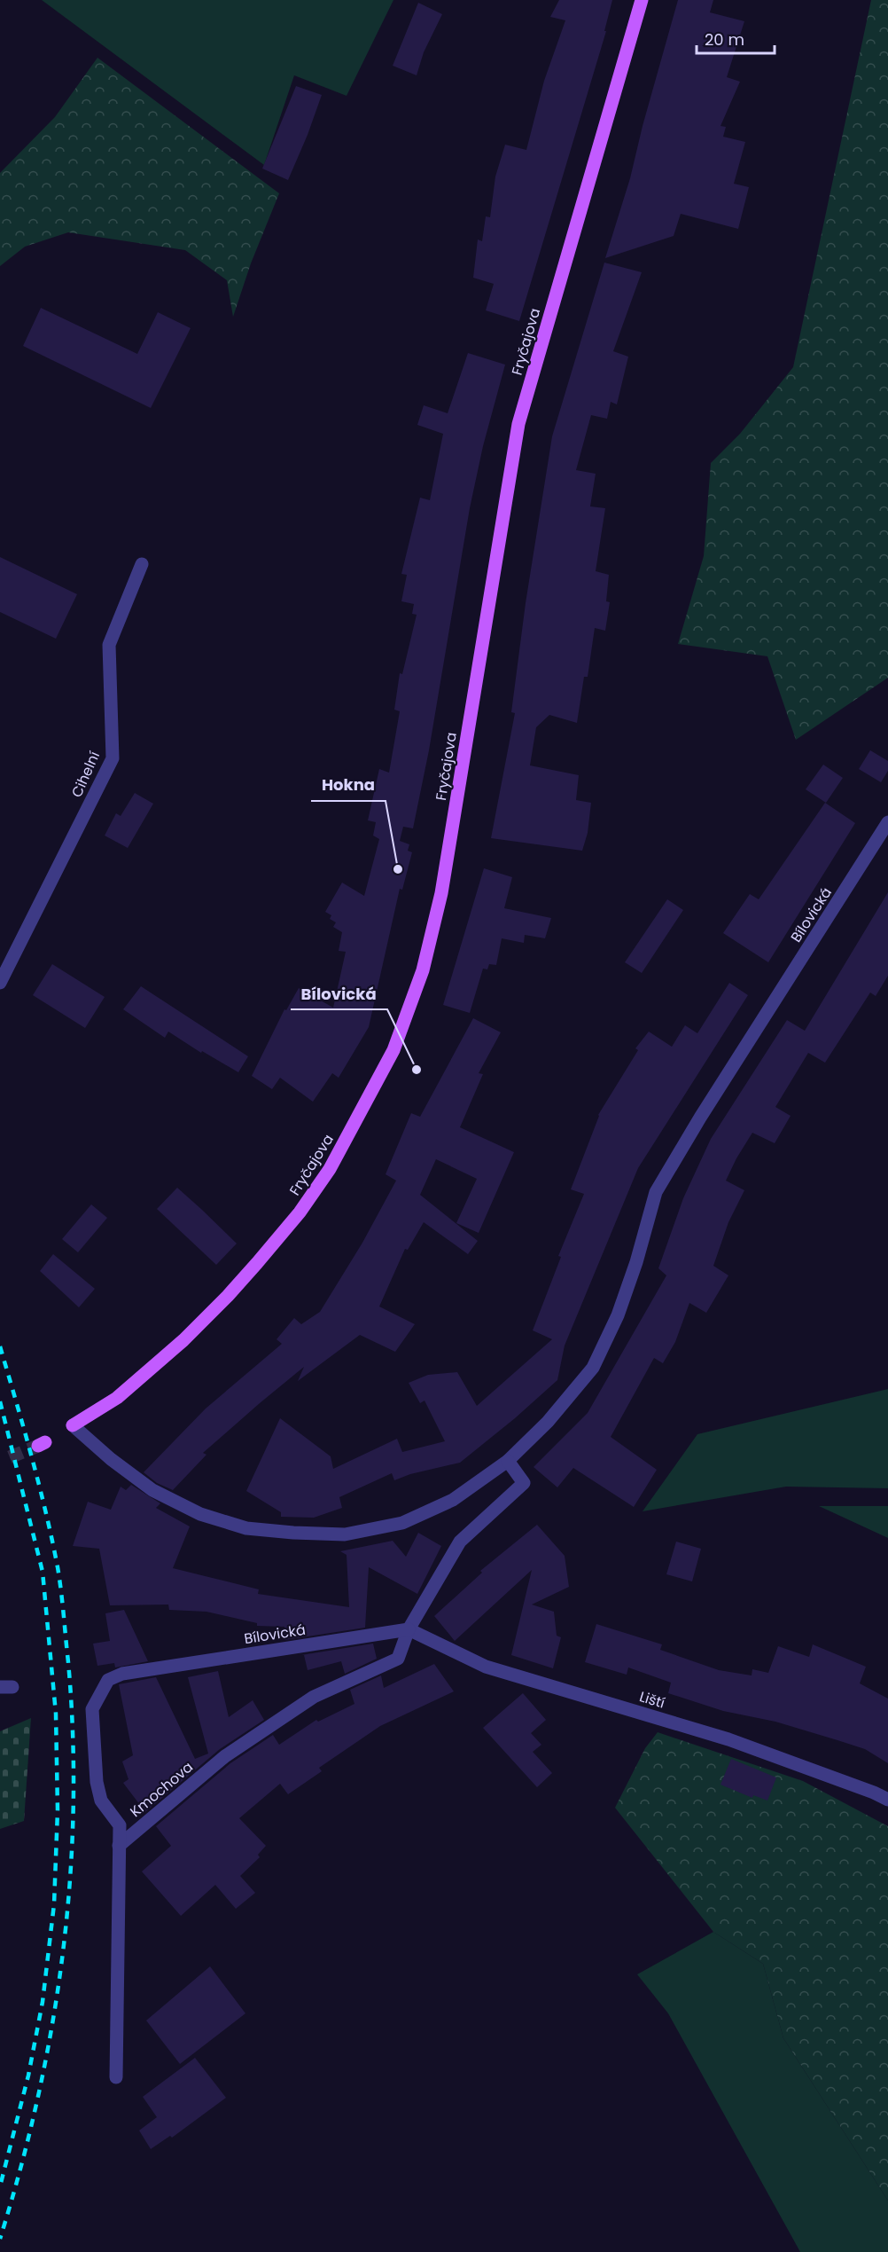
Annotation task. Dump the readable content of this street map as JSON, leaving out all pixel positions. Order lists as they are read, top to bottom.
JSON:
{
  "streets": {
    "main road": ["Fryčajova"],
    "street": [
      "Cihelní",
      "Bílovická",
      "Liští",
      "Kmochova"
    ]
  },
  "crossings": [
    ["Fryčajova", "Bílovická"],
    ["Bílovická", "Liští"],
    ["Bílovická", "Kmochova"],
    ["Liští", "Kmochova"]
  ],
  "places": ["Hokna", "Bílovická"],
  "scale_bar": "20 m"
}
